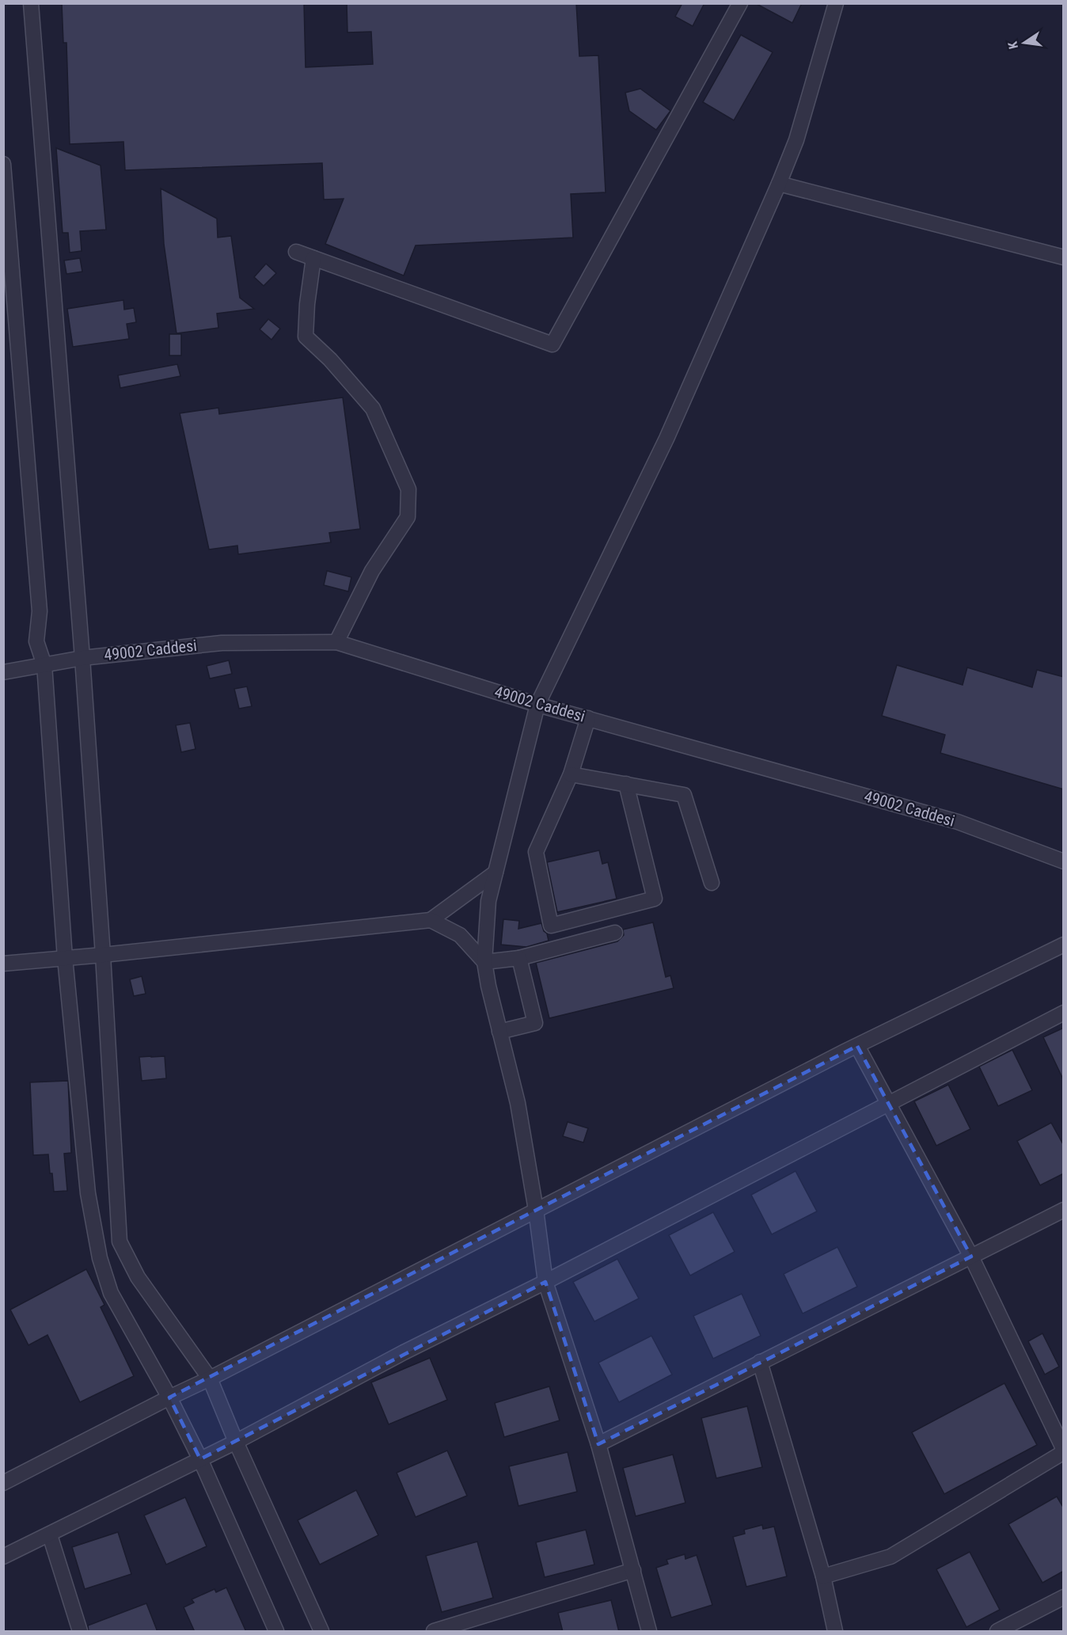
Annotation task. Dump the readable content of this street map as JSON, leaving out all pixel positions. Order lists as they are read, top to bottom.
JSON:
{
  "streets": {
    "street": ["49002 Caddesi"]
  },
  "north": "left"
}
